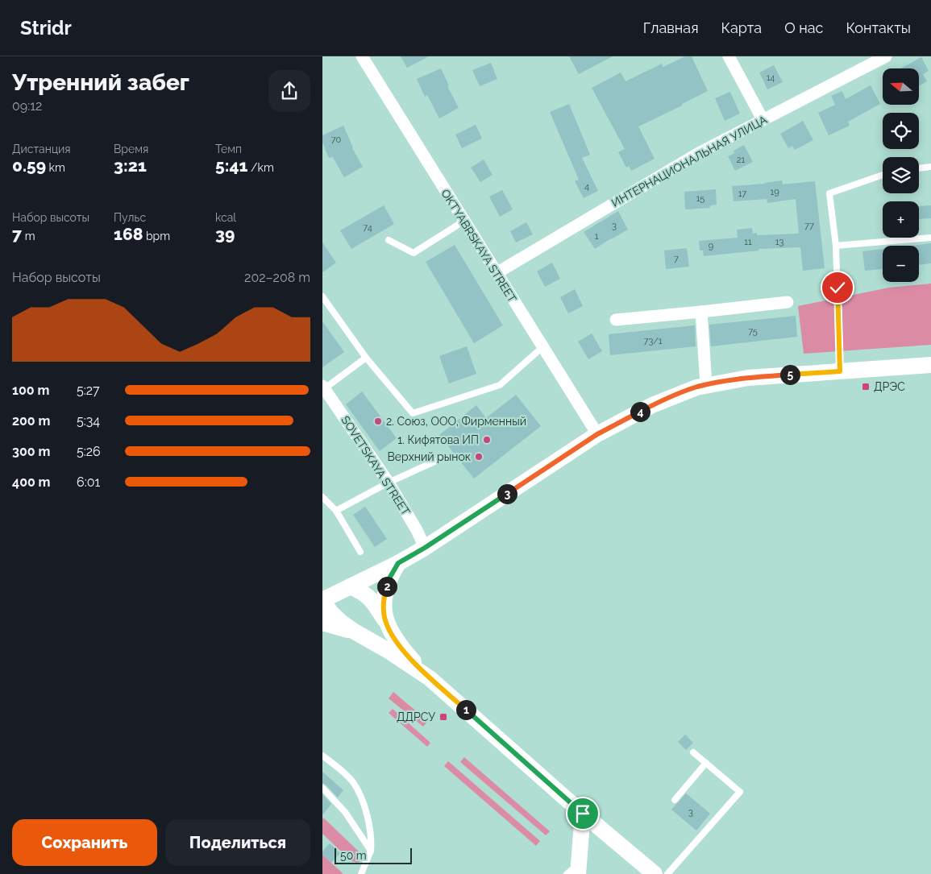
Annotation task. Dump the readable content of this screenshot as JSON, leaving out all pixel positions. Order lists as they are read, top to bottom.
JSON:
{
  "streets": {
    "street": ["ИНТЕРНАЦИОНАЛЬНАЯ УЛИЦА", "OKTYABRSKAYA STREET", "SOVETSKAYA STREET"]
  },
  "crossings": [
    ["ИНТЕРНАЦИОНАЛЬНАЯ УЛИЦА", "OKTYABRSKAYA STREET"]
  ],
  "places": {
    "transit": ["ДРЭС", "ДДРСУ"],
    "other": ["2. Союз, ООО, Фирменный", "1. Кифятова ИП", "Верхний рынок"]
  },
  "house_numbers": [
    "14",
    "70",
    "21",
    "4",
    "19",
    "17",
    "15",
    "3",
    "77",
    "74",
    "1",
    "11",
    "13",
    "9",
    "7",
    "75",
    "73/1",
    "3"
  ],
  "scale_bar": "50 m",
  "north": "left",
  "page": {
    "header": "Stridr",
    "nav": [
      "Главная",
      "Карта",
      "О нас",
      "Контакты"
    ],
    "heading": ["Утренний забег", "09:12"],
    "map_buttons": ["+", "−"],
    "stats": [
      ["Дистанция", "0.59 km"],
      ["Время", "3:21"],
      ["Темп", "5:41 /km"],
      ["Набор высоты", "7 m"],
      ["Пульс", "168 bpm"],
      ["kcal", "39"]
    ],
    "chart": ["Набор высоты", "202–208 m"],
    "pins": [
      "5",
      "4",
      "3",
      "2",
      "1"
    ],
    "list": [
      {
        "name": "100 m",
        "note": "5:27"
      },
      {
        "name": "200 m",
        "note": "5:34"
      },
      {
        "name": "300 m",
        "note": "5:26"
      },
      {
        "name": "400 m",
        "note": "6:01"
      }
    ],
    "buttons": ["Сохранить", "Поделиться"],
    "scale": "50 m"
  }
}
